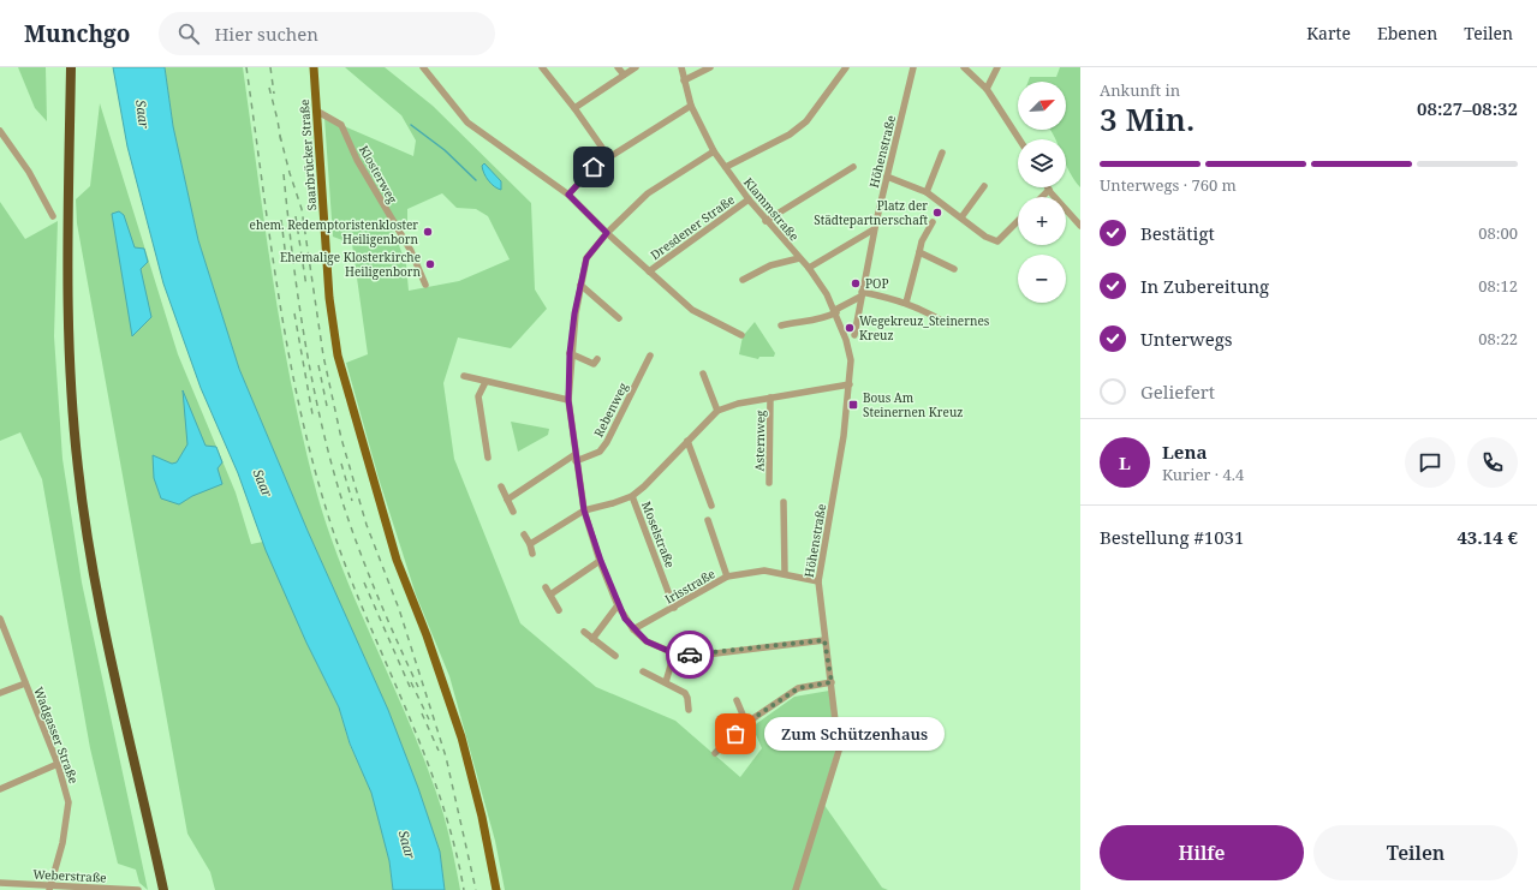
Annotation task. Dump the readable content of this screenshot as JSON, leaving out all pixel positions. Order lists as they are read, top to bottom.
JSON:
{
  "streets": {
    "main road": ["Saarbrücker Straße"],
    "street": [
      "Höhenstraße",
      "Klosterweg",
      "Klammstraße",
      "Dresdener Straße",
      "Rebenweg",
      "Asternweg",
      "Moselstraße",
      "Irisstraße",
      "Wadgasser Straße",
      "Weberstraße"
    ]
  },
  "crossings": [
    ["Höhenstraße", "Klammstraße"],
    ["Höhenstraße", "Irisstraße"],
    ["Saarbrücker Straße", "Klosterweg"],
    ["Klammstraße", "Dresdener Straße"],
    ["Moselstraße", "Irisstraße"],
    ["Wadgasser Straße", "Weberstraße"]
  ],
  "water": ["Saar"],
  "places": {
    "other": [
      "Platz der Städtepartnerschaft",
      "ehem. Redemptoristenkloster Heiligenborn",
      "Ehemalige Klosterkirche Heiligenborn",
      "POP",
      "Wegekreuz_Steinernes Kreuz",
      "Zum Schützenhaus"
    ],
    "transit": ["Bous Am Steinernen Kreuz"]
  },
  "north": "top right",
  "page": {
    "header": "Munchgo",
    "search": "Hier suchen",
    "nav": ["Karte", "Ebenen", "Teilen"],
    "heading": ["3 Min.", "Ankunft in", "08:27–08:32"],
    "panel": [
      "Lena",
      "Kurier · 4.4",
      "Bestellung #1031",
      "43.14 €"
    ],
    "map_buttons": ["+", "−"],
    "bar": "Unterwegs · 760 m",
    "list": [
      ["Bestätigt", "08:00"],
      ["In Zubereitung", "08:12"],
      ["Unterwegs", "08:22"],
      "Geliefert"
    ],
    "round": "L",
    "bubble": "Zum Schützenhaus",
    "buttons": ["Hilfe", "Teilen"]
  }
}
